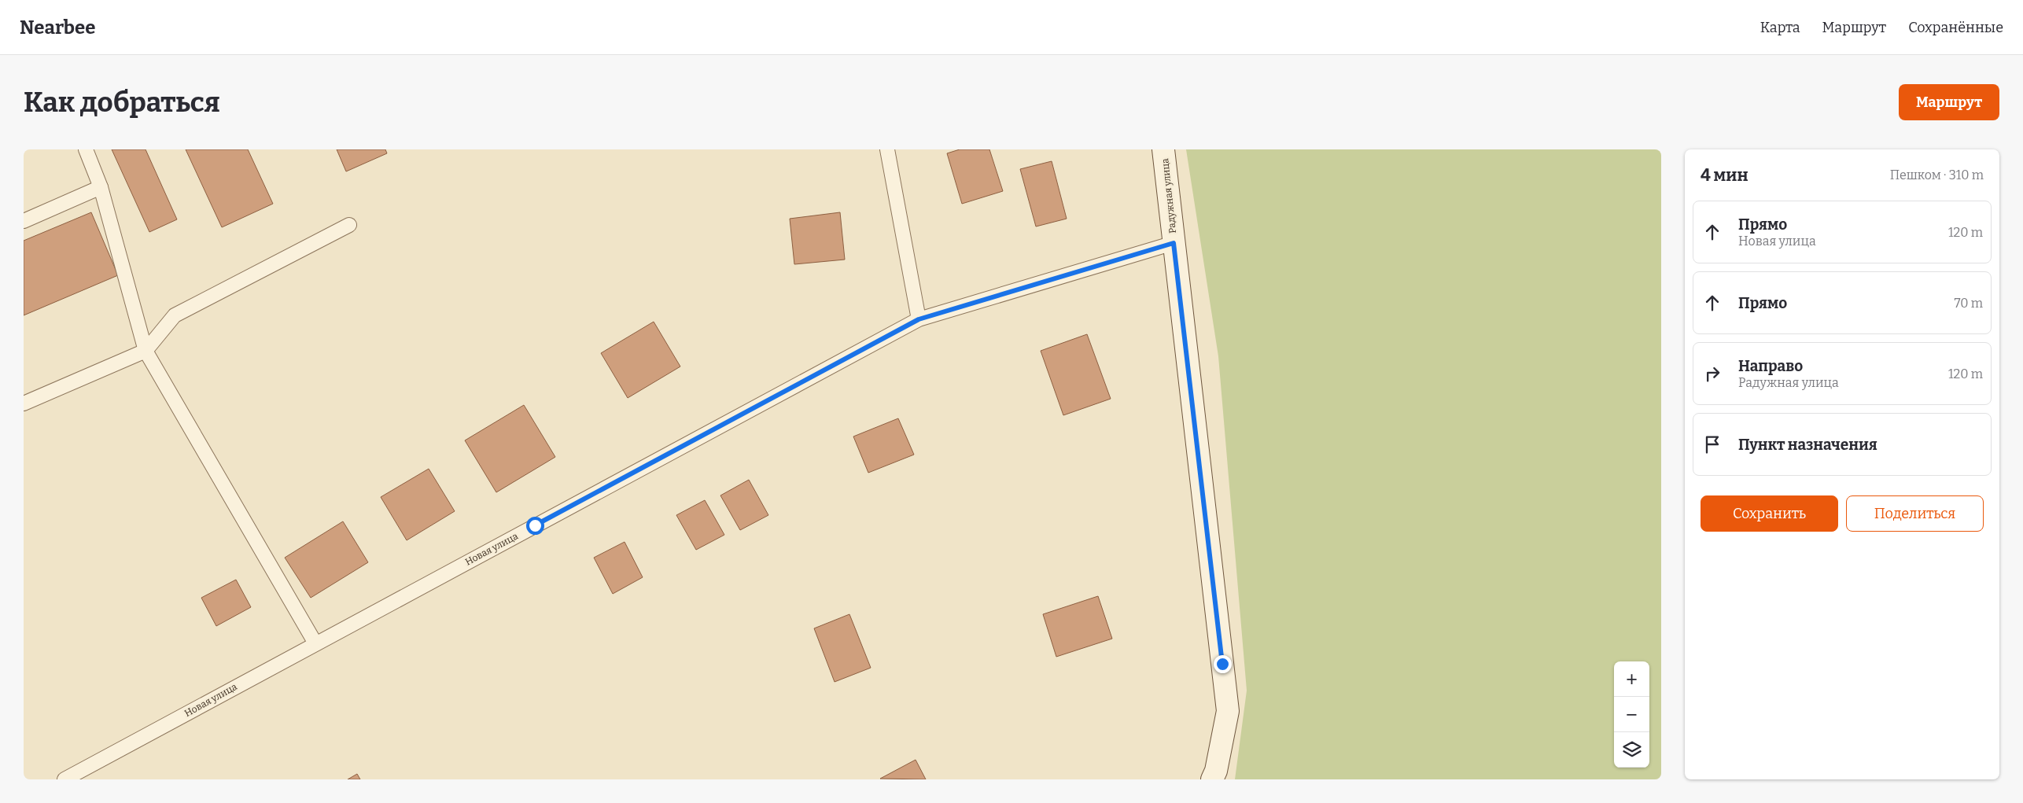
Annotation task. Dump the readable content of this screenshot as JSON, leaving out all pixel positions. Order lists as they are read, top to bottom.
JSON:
{
  "streets": {
    "main road": ["Радужная улица"],
    "lane": ["Новая улица"]
  },
  "crossings": [
    ["Радужная улица", "Новая улица"]
  ],
  "page": {
    "header": "Nearbee",
    "nav": ["Карта", "Маршрут", "Сохранённые"],
    "buttons": [
      "Маршрут",
      ["Сохранить", "Поделиться"]
    ],
    "title": "Как добраться",
    "heading": ["4 мин", "Пешком · 310 m"],
    "list": [
      ["Прямо", "Новая улица", "120 m"],
      ["Прямо", "70 m"],
      ["Направо", "Радужная улица", "120 m"],
      "Пункт назначения"
    ],
    "map_buttons": ["+", "−"]
  }
}
